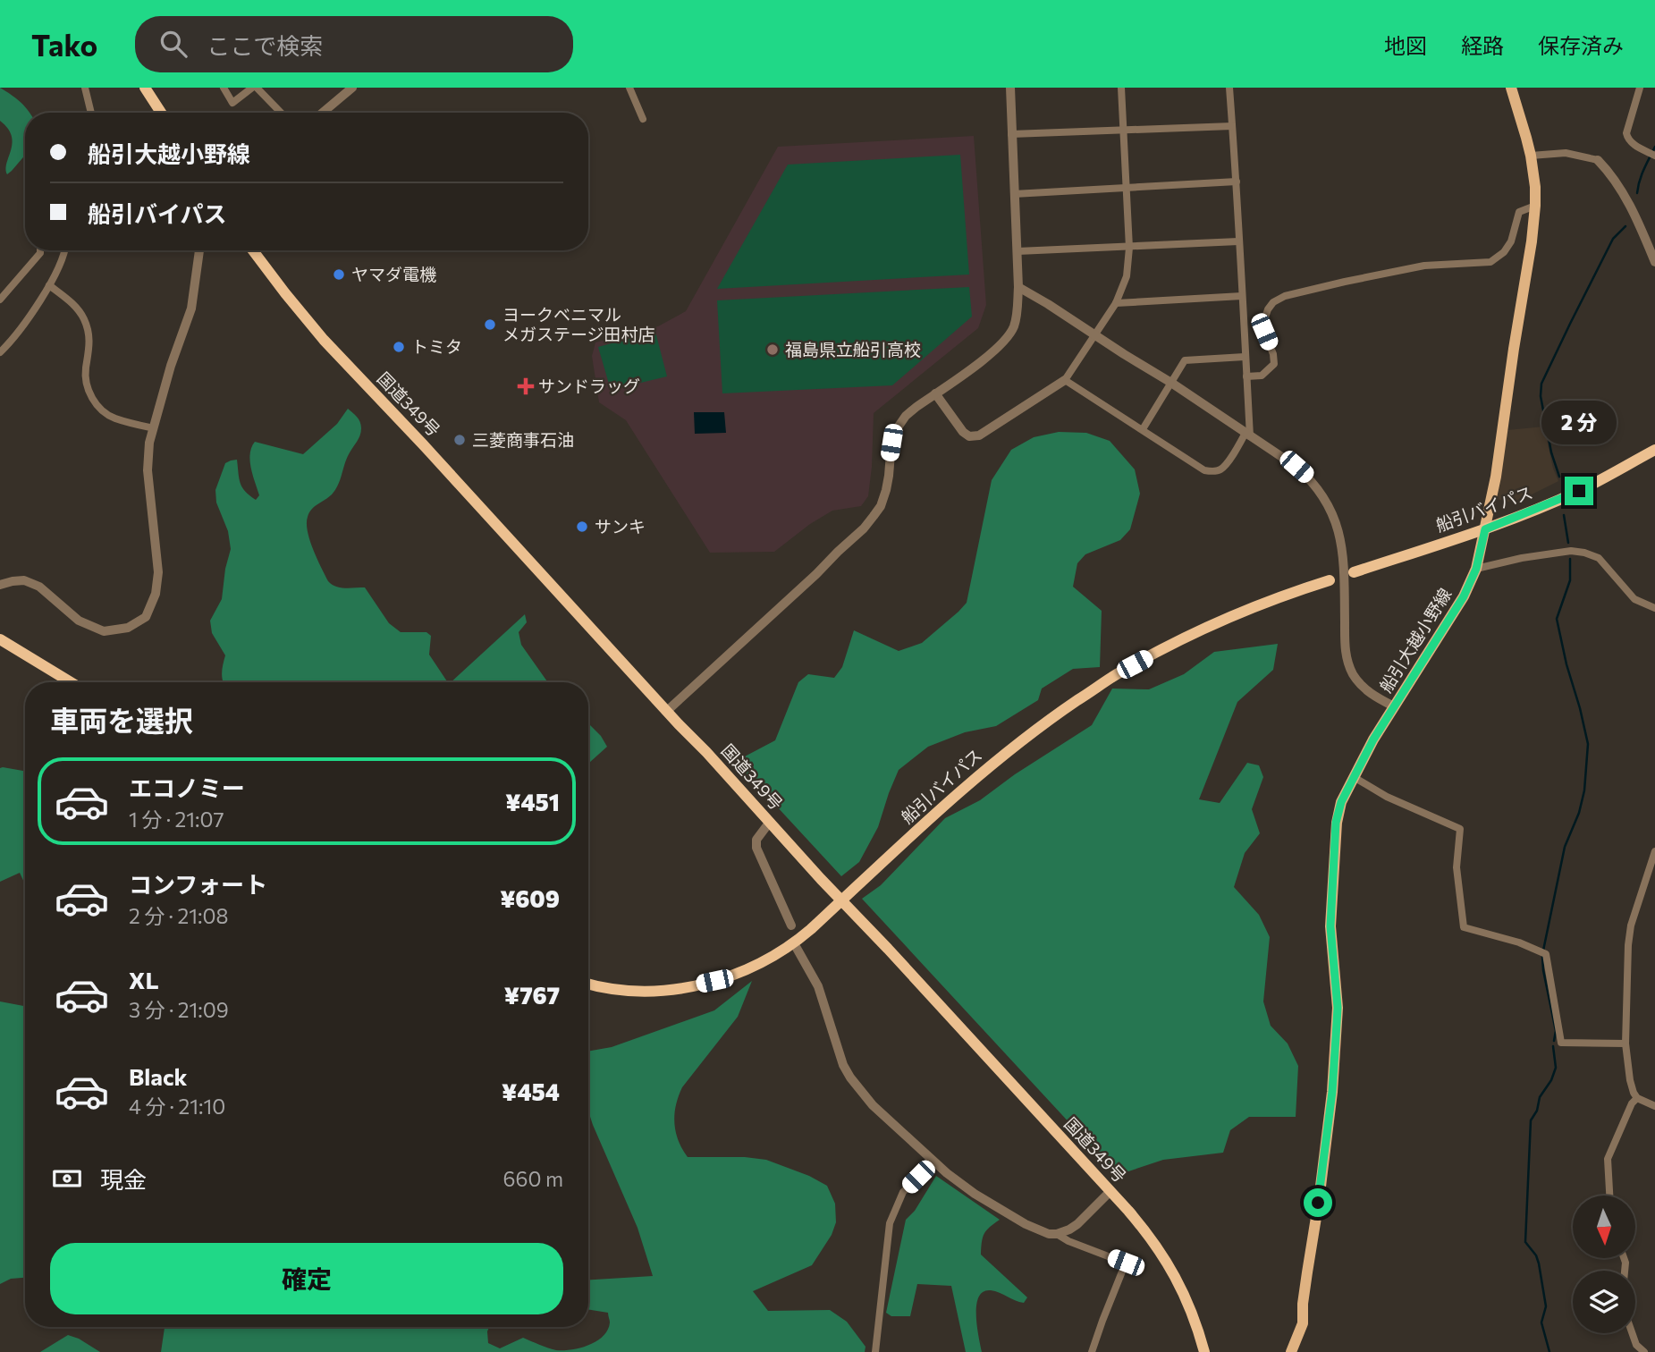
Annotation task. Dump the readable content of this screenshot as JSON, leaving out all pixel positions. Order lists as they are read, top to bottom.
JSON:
{
  "streets": {
    "highway": ["国道349号", "船引バイパス"],
    "main road": ["船引大越小野線"]
  },
  "crossings": [
    ["国道349号", "船引バイパス"],
    ["船引バイパス", "船引大越小野線"]
  ],
  "places": {
    "other": [
      "ヤマダ電機",
      "ヨークベニマル メガステージ田村店",
      "トミタ",
      "福島県立船引高校",
      "三菱商事石油",
      "サンキ"
    ],
    "health": ["サンドラッグ"]
  },
  "north": "bottom",
  "page": {
    "header": "Tako",
    "search": "ここで検索",
    "nav": ["地図", "経路", "保存済み"],
    "banner": ["船引大越小野線", "船引バイパス"],
    "bubble": "2 分",
    "heading": "車両を選択",
    "list": [
      {
        "name": "エコノミー",
        "note": "1 分 · 21:07",
        "value": "¥451"
      },
      {
        "name": "コンフォート",
        "note": "2 分 · 21:08",
        "value": "¥609"
      },
      {
        "name": "XL",
        "note": "3 分 · 21:09",
        "value": "¥767"
      },
      {
        "name": "Black",
        "note": "4 分 · 21:10",
        "value": "¥454"
      }
    ],
    "pay": ["現金", "660 m"],
    "buttons": "確定"
  }
}
